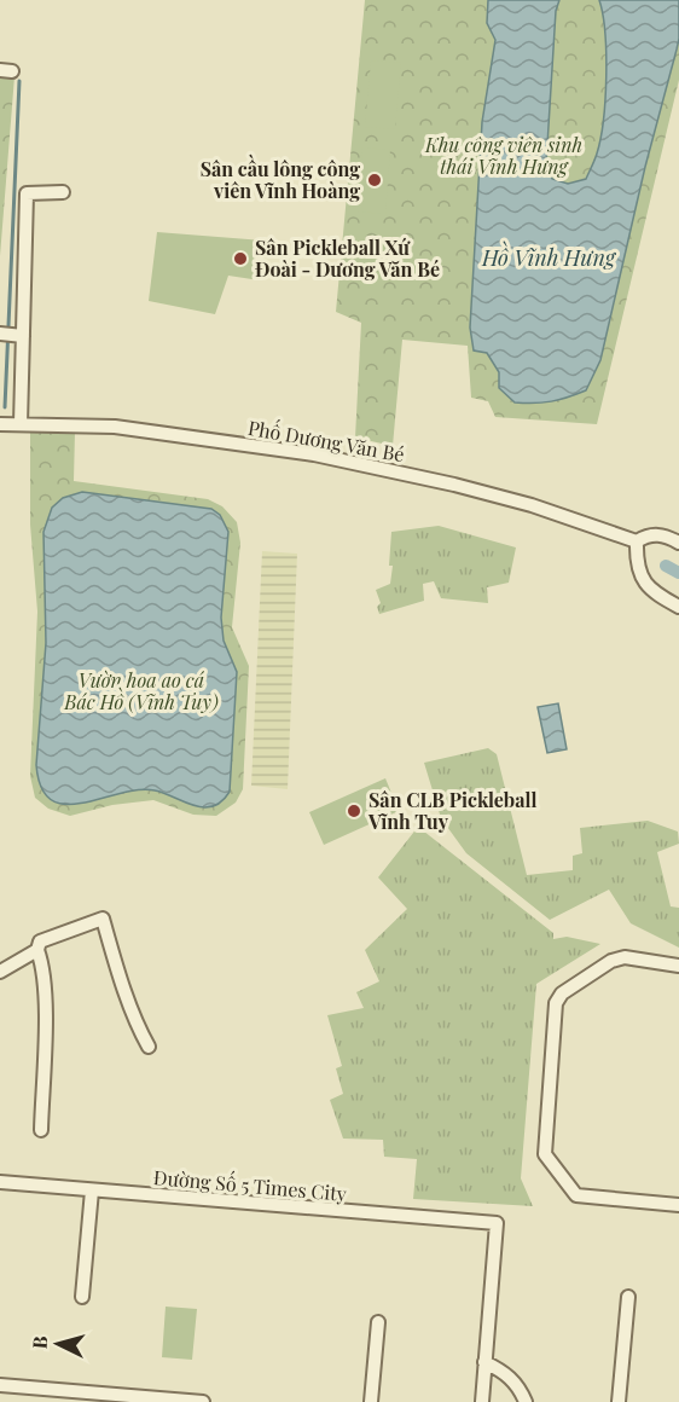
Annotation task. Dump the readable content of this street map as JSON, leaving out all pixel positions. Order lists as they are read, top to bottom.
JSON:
{
  "streets": {
    "street": ["Phố Dương Văn Bé", "Đường Số 5 Times City"]
  },
  "water": ["Hồ Vĩnh Hưng"],
  "parks": ["Khu công viên sinh thái Vĩnh Hưng", "Vườn hoa ao cá Bác Hồ (Vĩnh Tuy)"],
  "places": ["Sân cầu lông công viên Vĩnh Hoàng", "Sân Pickleball Xứ Đoài - Dương Văn Bé", "Sân CLB Pickleball Vĩnh Tuy"],
  "north": "left"
}
